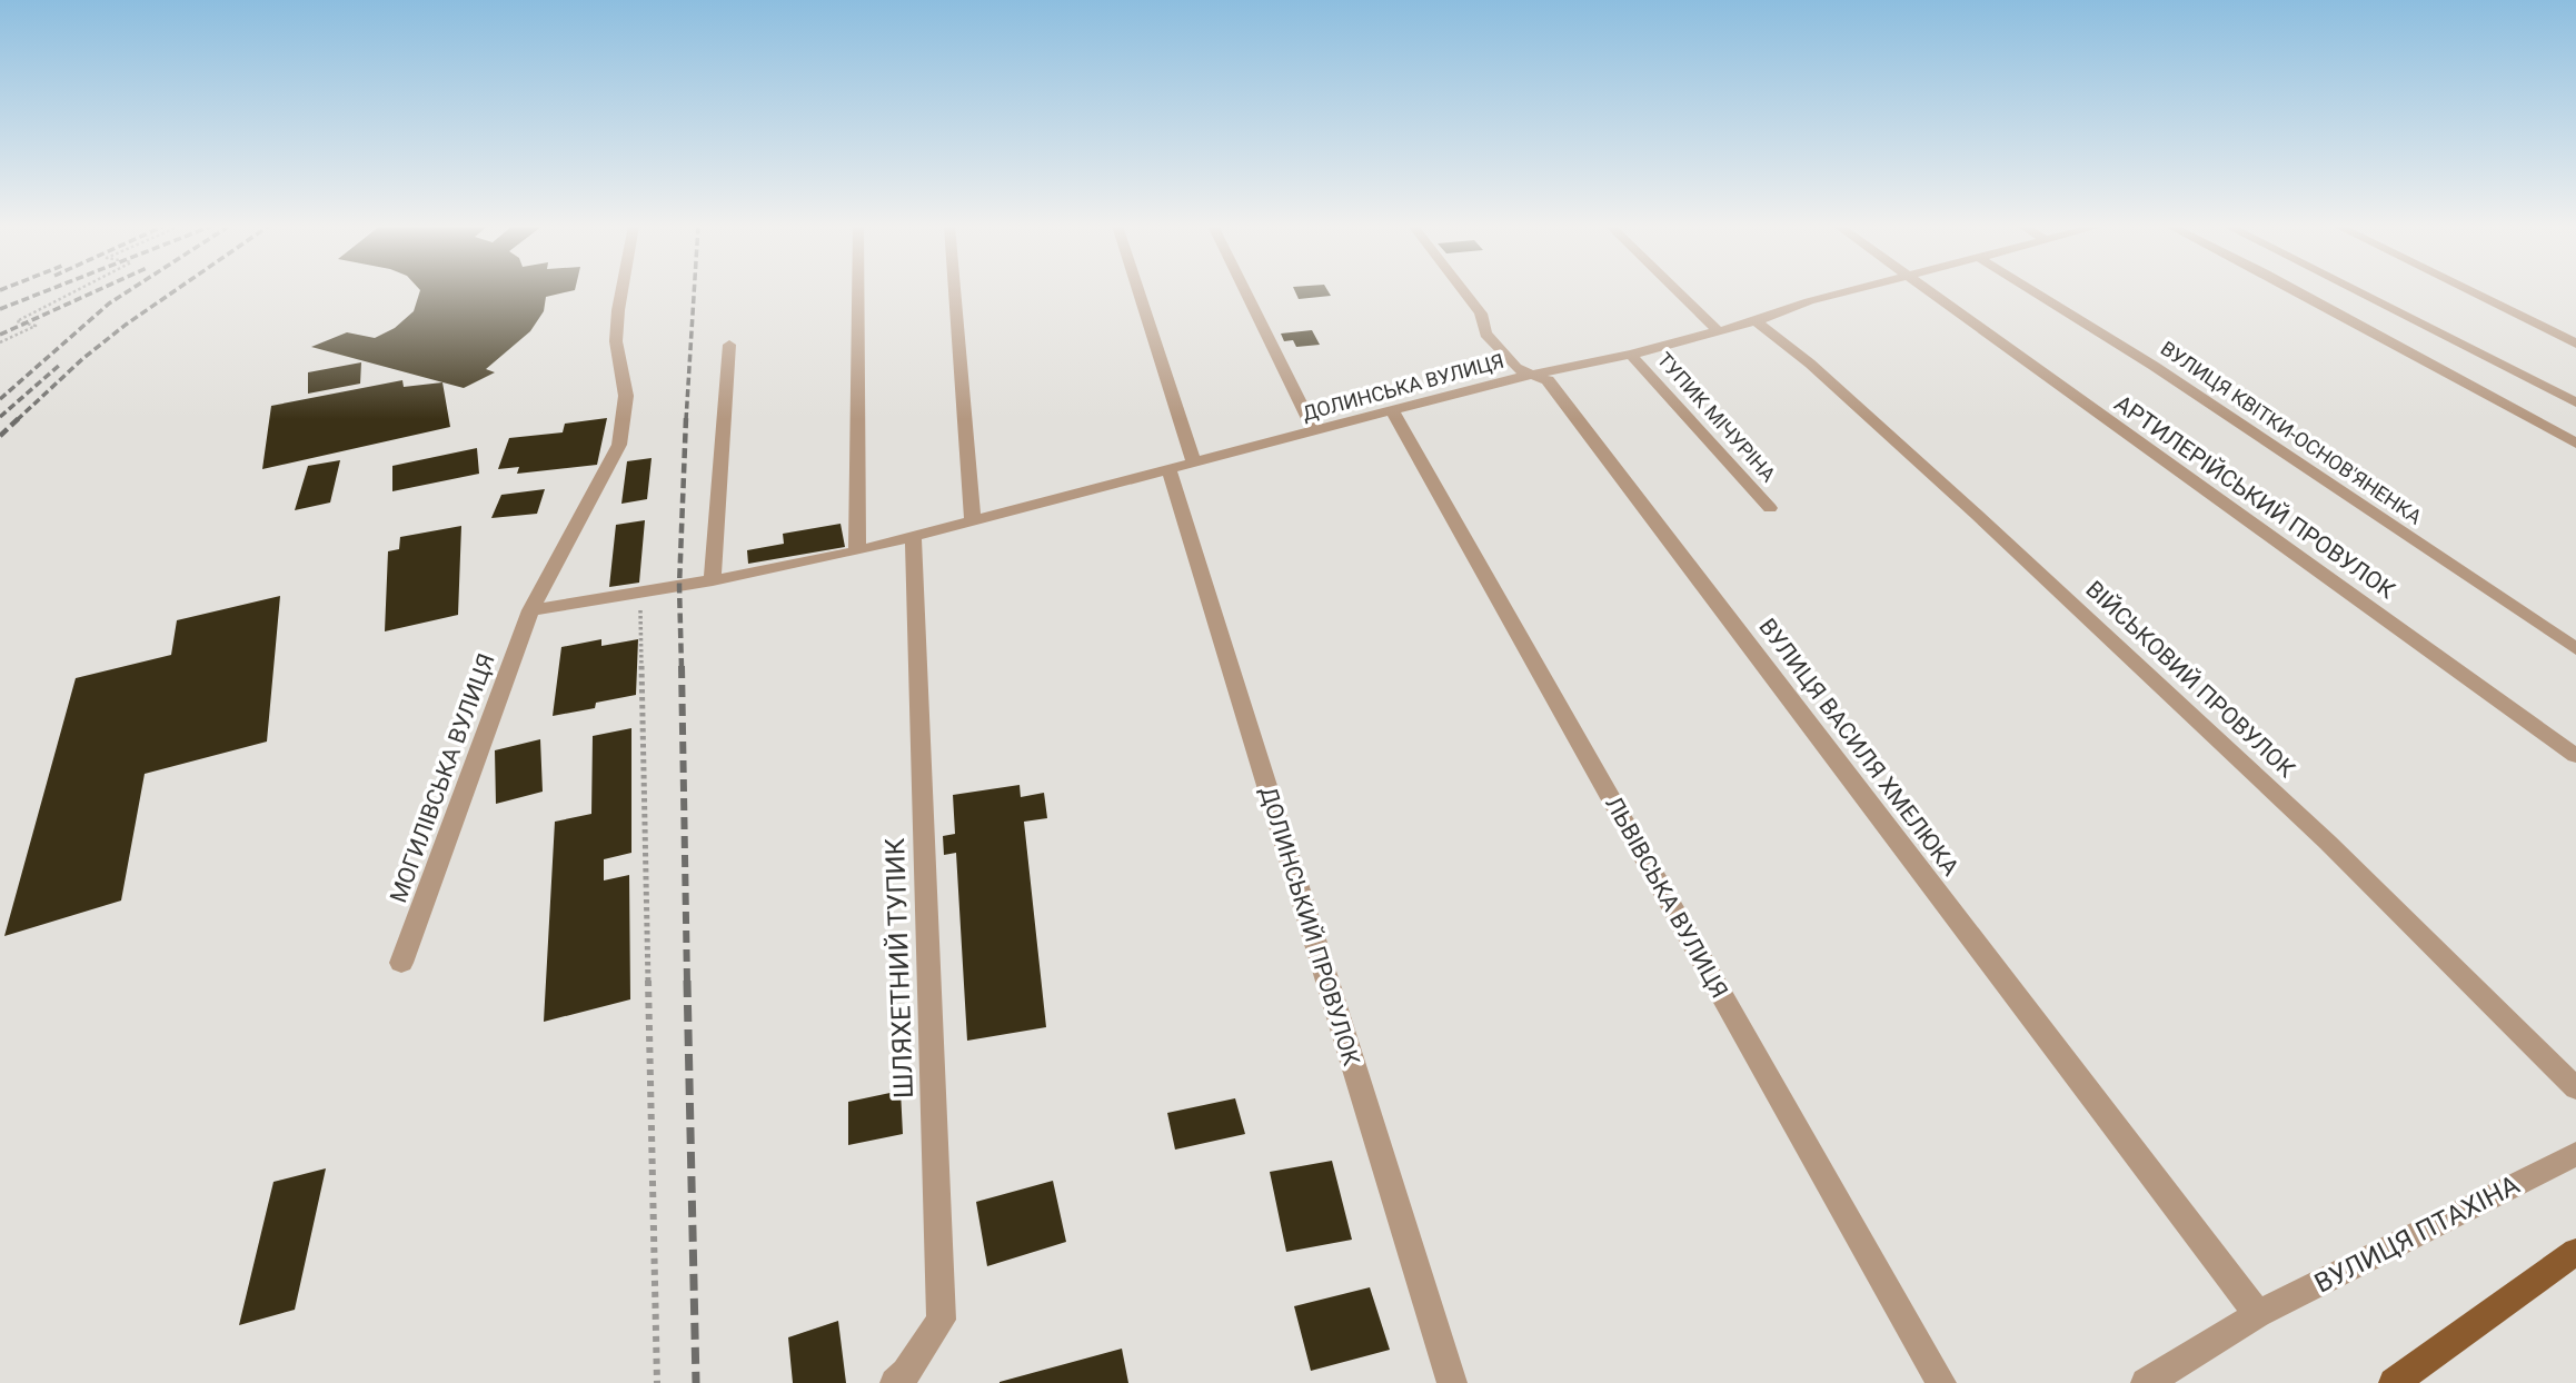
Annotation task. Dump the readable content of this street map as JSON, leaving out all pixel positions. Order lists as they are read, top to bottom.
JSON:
{
  "streets": {
    "street": [
      "ДОЛИНСЬКА ВУЛИЦЯ",
      "ТУПИК МІЧУРІНА",
      "ВУЛИЦЯ КВІТКИ-ОСНОВ'ЯНЕНКА",
      "АРТИЛЕРІЙСЬКИЙ ПРОВУЛОК",
      "ВІЙСЬКОВИЙ ПРОВУЛОК",
      "ВУЛИЦЯ ВАСИЛЯ ХМЕЛЮКА",
      "МОГИЛІВСЬКА ВУЛИЦЯ",
      "ЛЬВІВСЬКА ВУЛИЦЯ",
      "ДОЛИНСЬКИЙ ПРОВУЛОК",
      "ШЛЯХЕТНИЙ ТУПИК",
      "ВУЛИЦЯ ПТАХІНА"
    ]
  },
  "crossings": [
    ["ДОЛИНСЬКА ВУЛИЦЯ", "ТУПИК МІЧУРІНА"],
    ["ДОЛИНСЬКА ВУЛИЦЯ", "ВІЙСЬКОВИЙ ПРОВУЛОК"],
    ["ДОЛИНСЬКА ВУЛИЦЯ", "ВУЛИЦЯ ВАСИЛЯ ХМЕЛЮКА"],
    ["ДОЛИНСЬКА ВУЛИЦЯ", "ЛЬВІВСЬКА ВУЛИЦЯ"],
    ["ДОЛИНСЬКА ВУЛИЦЯ", "ДОЛИНСЬКИЙ ПРОВУЛОК"],
    ["ДОЛИНСЬКА ВУЛИЦЯ", "ШЛЯХЕТНИЙ ТУПИК"],
    ["ВУЛИЦЯ ВАСИЛЯ ХМЕЛЮКА", "ВУЛИЦЯ ПТАХІНА"]
  ]
}
